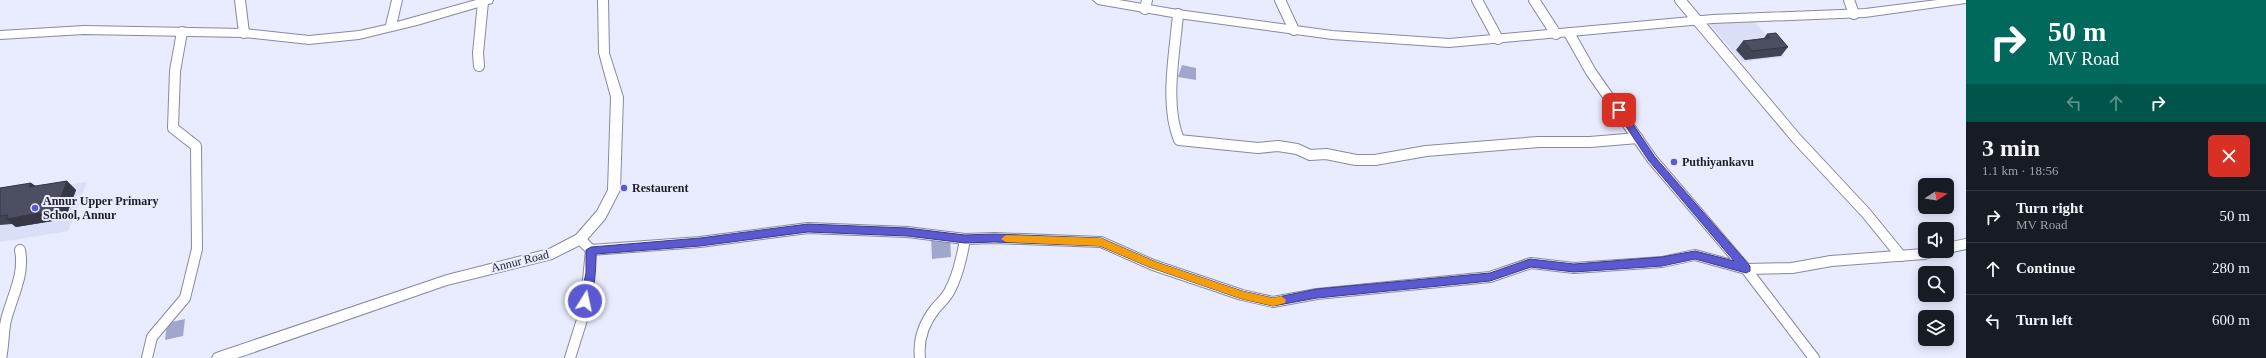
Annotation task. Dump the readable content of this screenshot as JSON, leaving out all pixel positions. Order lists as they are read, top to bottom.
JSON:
{
  "streets": {
    "main road": ["Annur Road"]
  },
  "places": ["Puthiyankavu", "Restaurent", "Annur Upper Primary School, Annur"],
  "north": "right",
  "page": {
    "turn": ["50 m", "MV Road"],
    "heading": ["3 min", "1.1 km · 18:56"],
    "list": [
      {
        "name": "Turn right",
        "note": "MV Road",
        "value": "50 m"
      },
      {
        "name": "Continue",
        "value": "280 m"
      },
      {
        "name": "Turn left",
        "value": "600 m"
      }
    ]
  }
}
